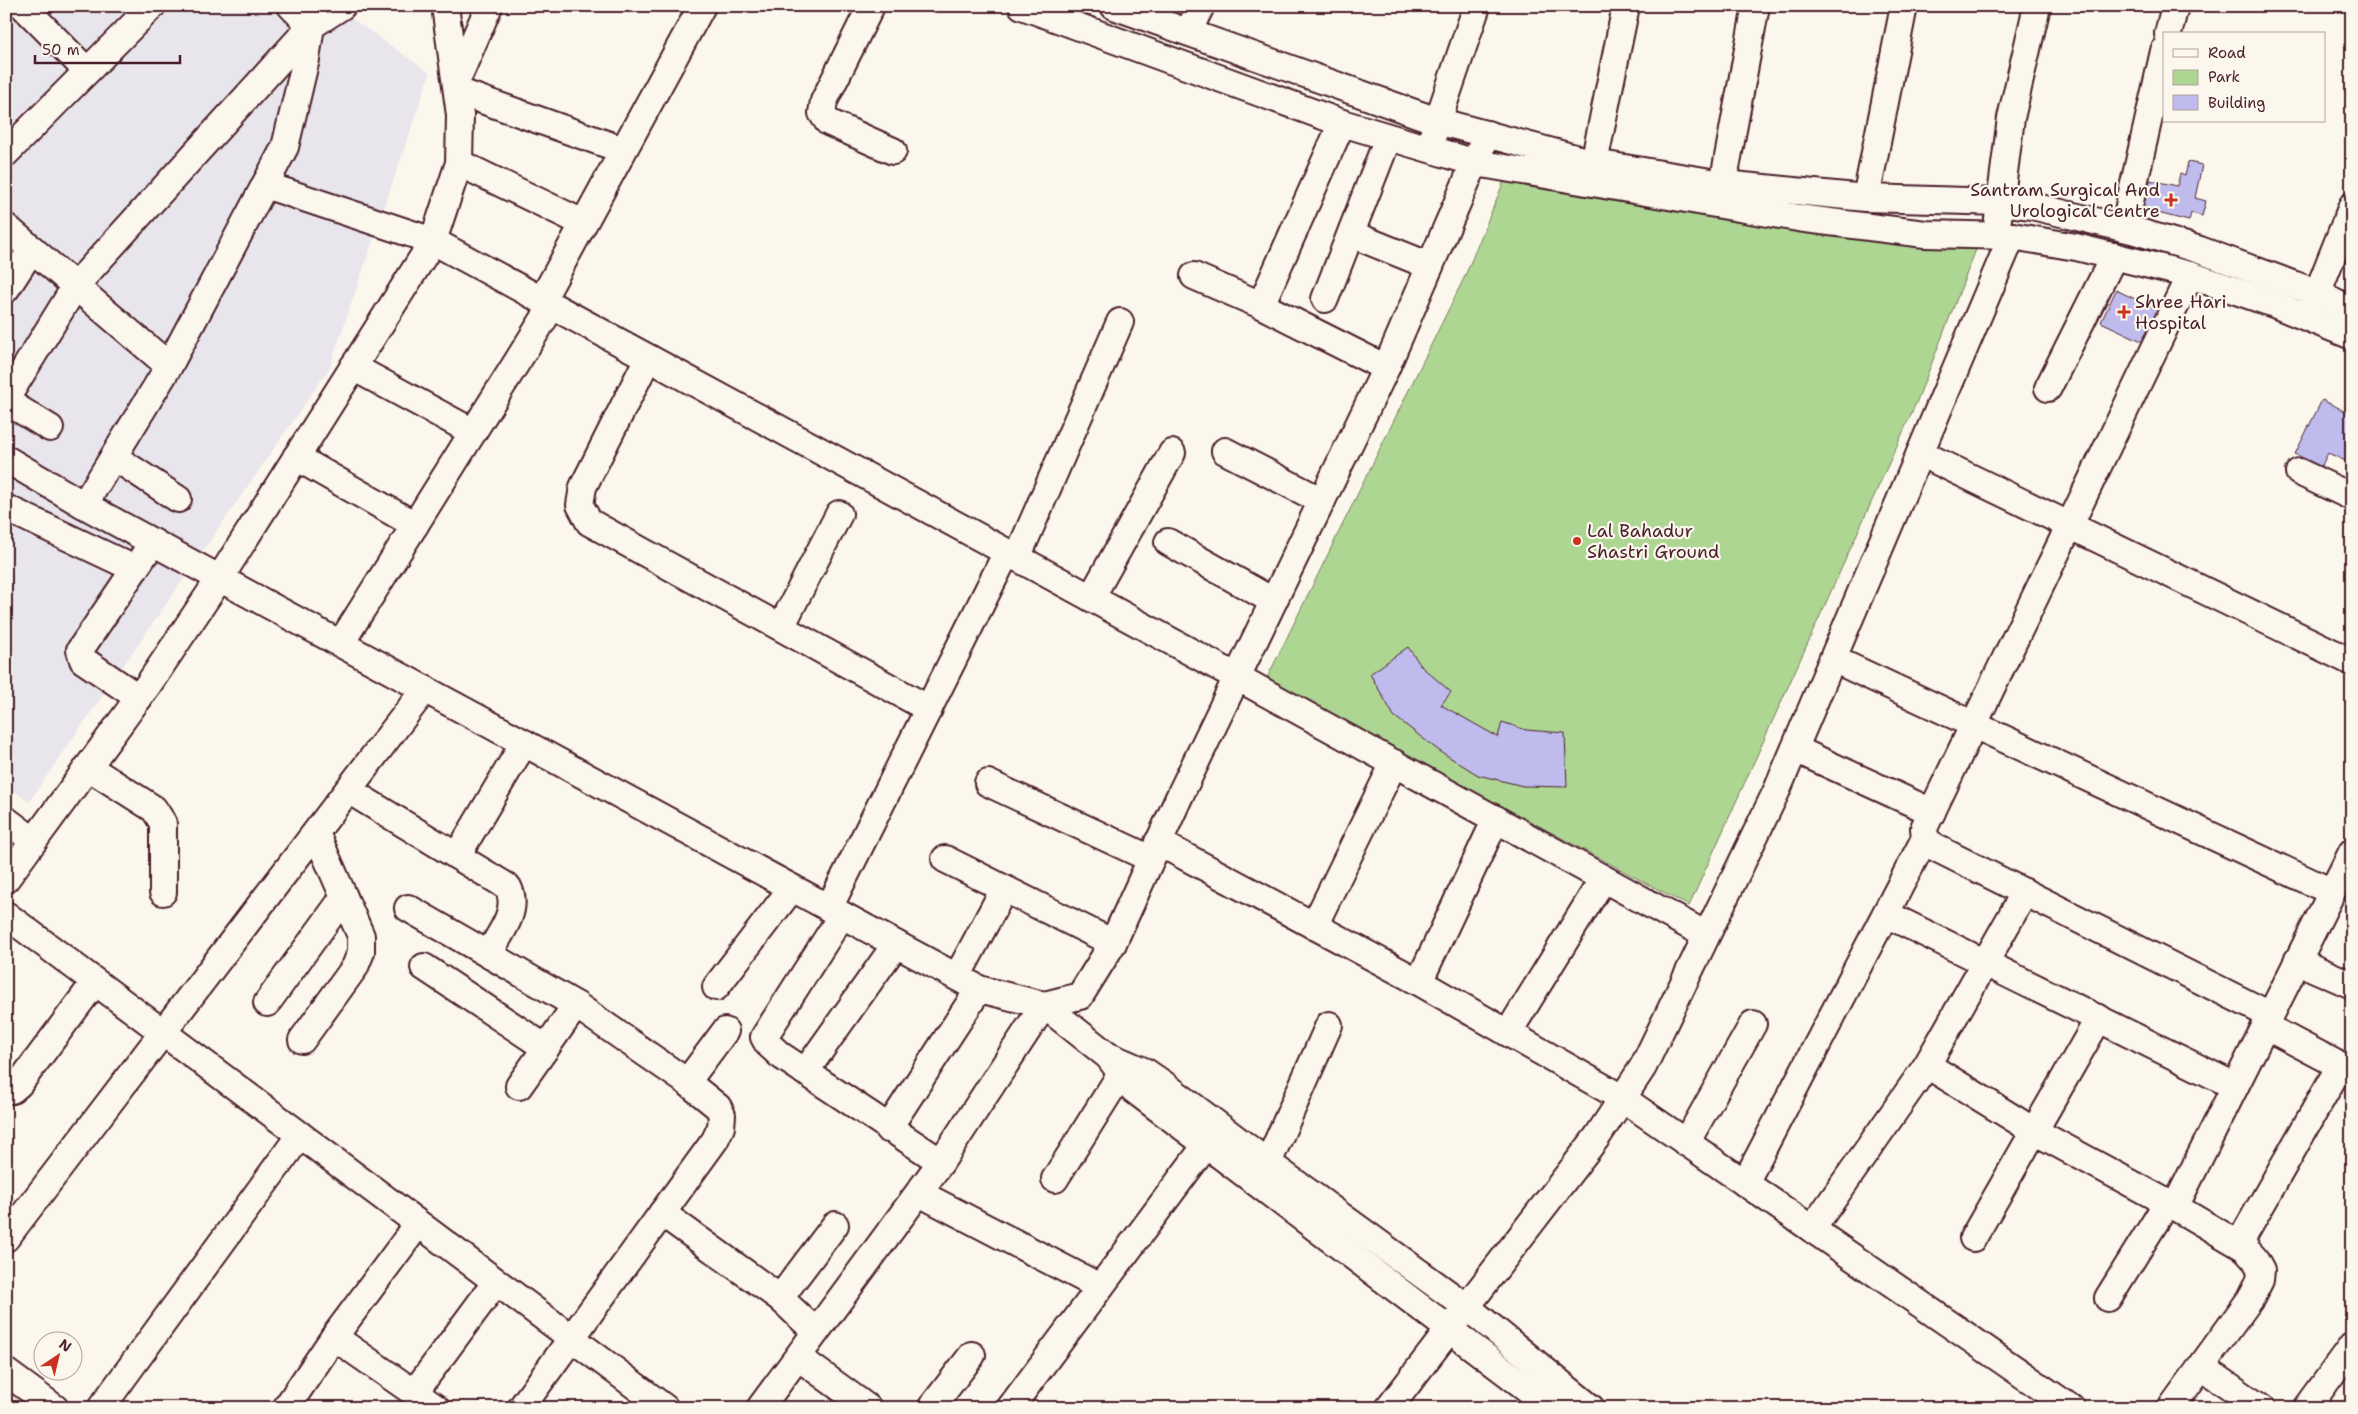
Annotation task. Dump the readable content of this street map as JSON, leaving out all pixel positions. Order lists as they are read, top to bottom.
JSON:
{
  "places": {
    "health": ["Santram Surgical And Urological Centre", "Shree Hari Hospital"],
    "other": ["Lal Bahadur Shastri Ground"]
  },
  "legend": ["Road", "Park", "Building"],
  "scale_bar": "50 m",
  "north": "top right"
}
